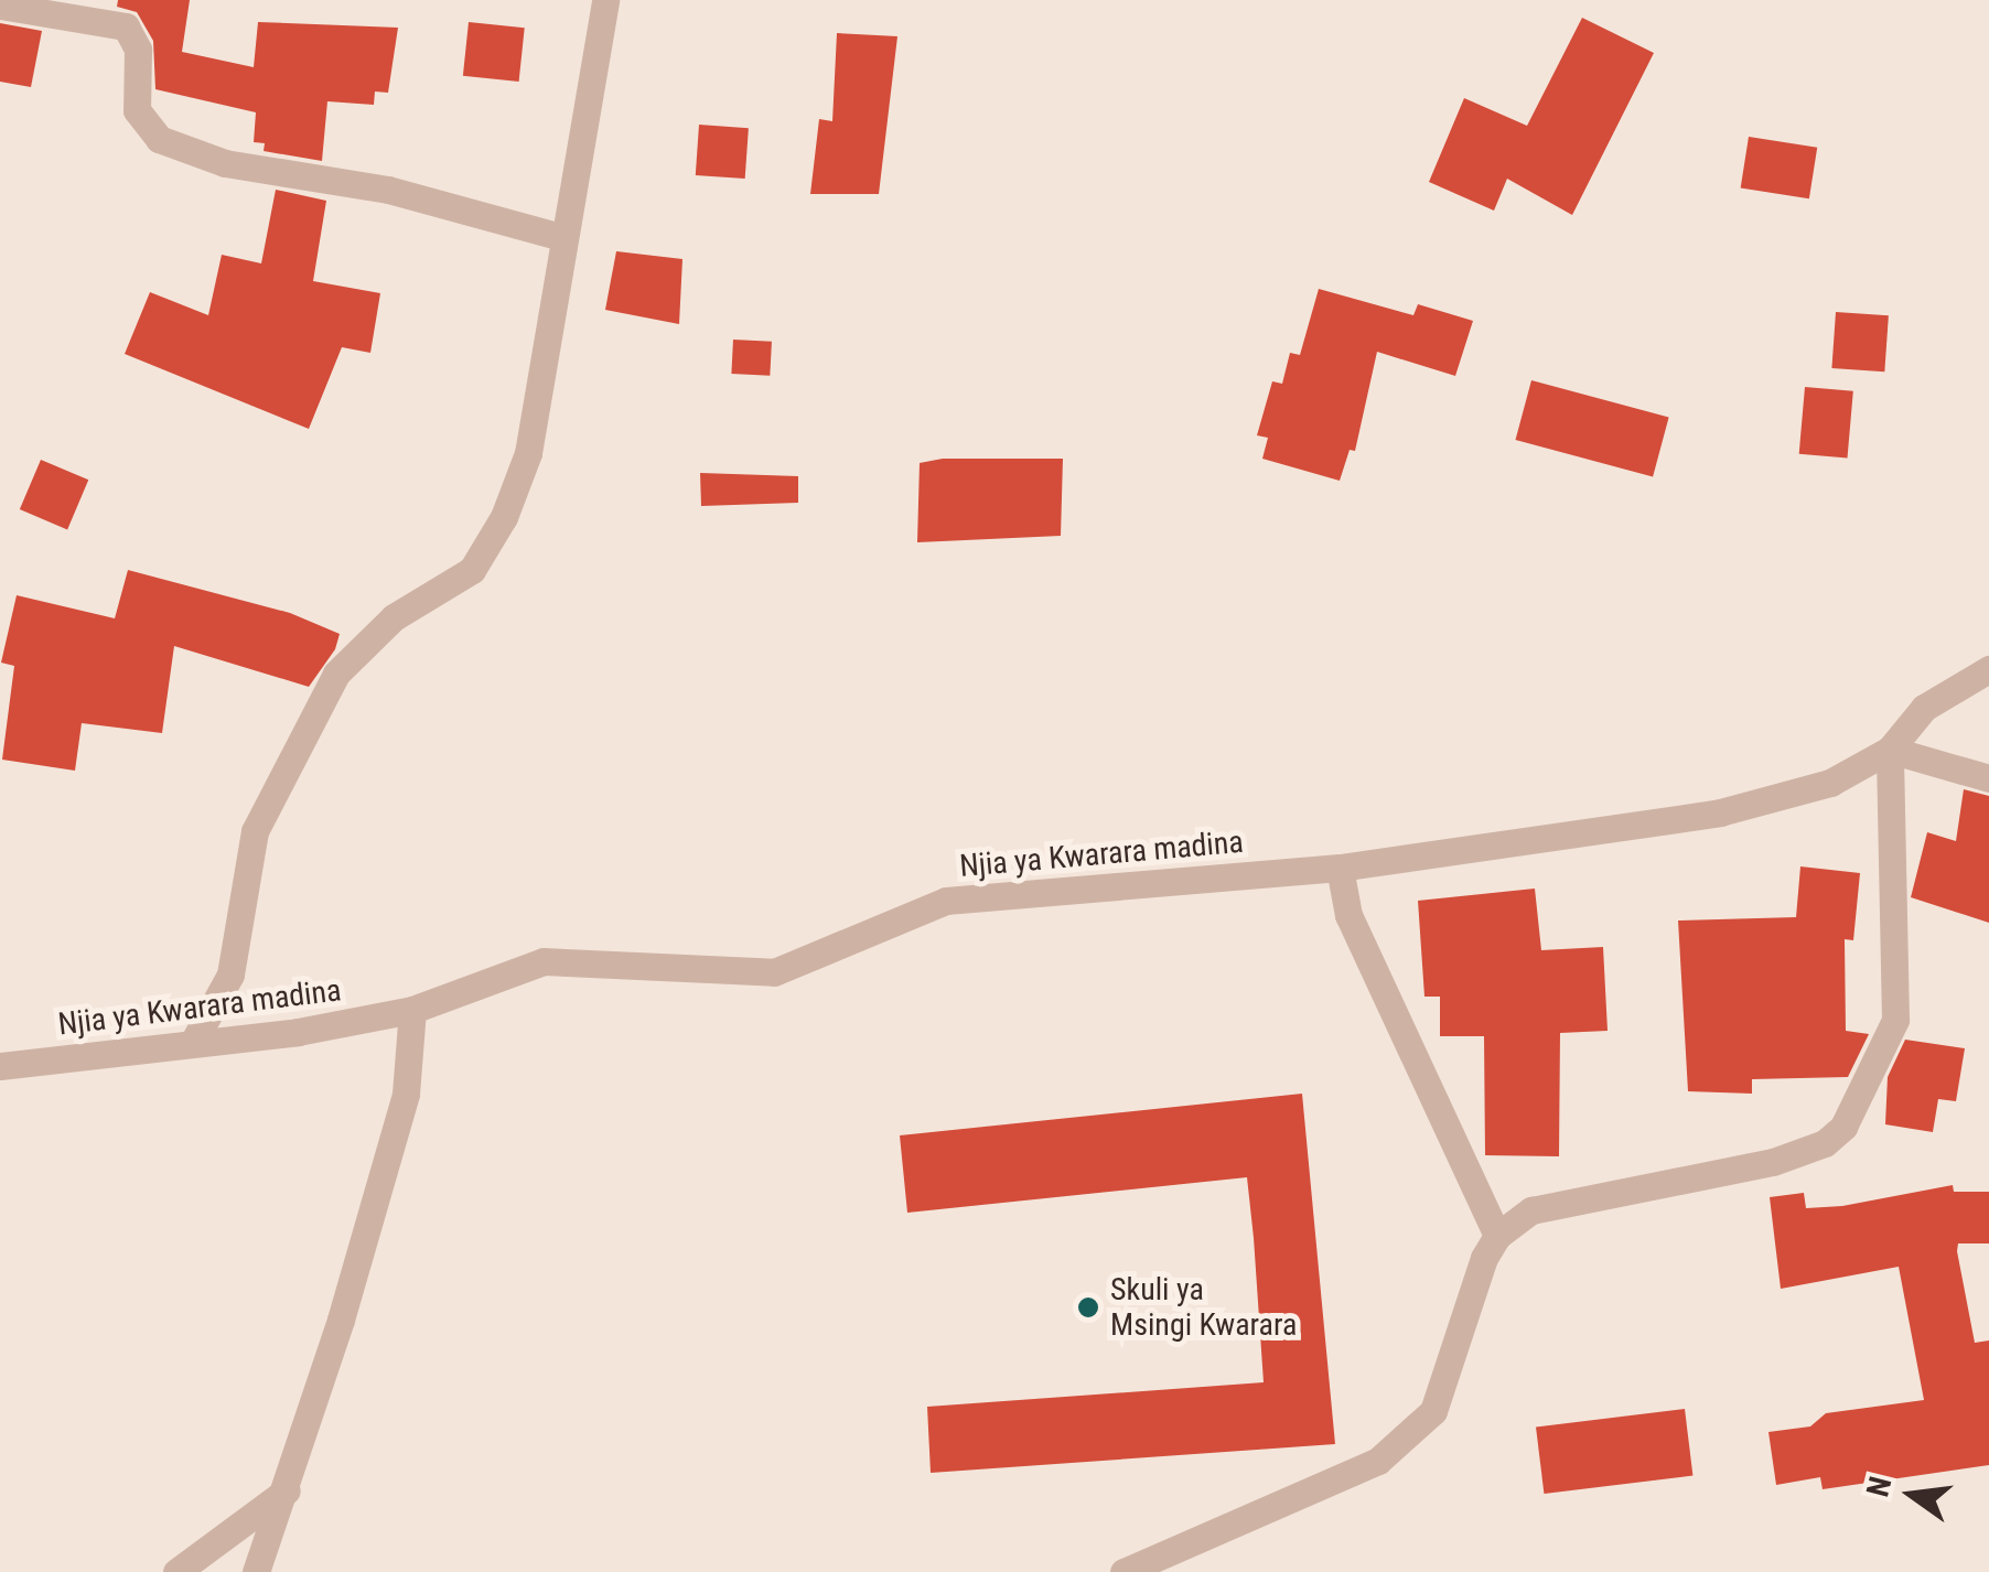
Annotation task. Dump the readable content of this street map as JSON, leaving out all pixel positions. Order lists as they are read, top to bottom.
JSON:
{
  "streets": {
    "street": ["Njia ya Kwarara madina"]
  },
  "places": ["Skuli ya Msingi Kwarara"],
  "north": "left"
}
